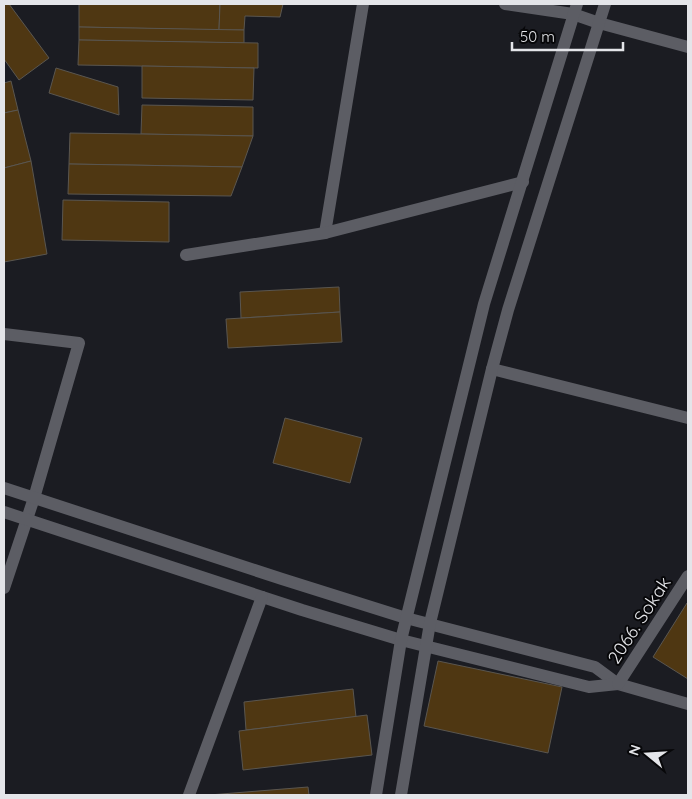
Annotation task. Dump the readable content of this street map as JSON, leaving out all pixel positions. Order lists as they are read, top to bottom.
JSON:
{
  "streets": {
    "street": ["2066. Sokak"]
  },
  "scale_bar": "50 m",
  "north": "left"
}
